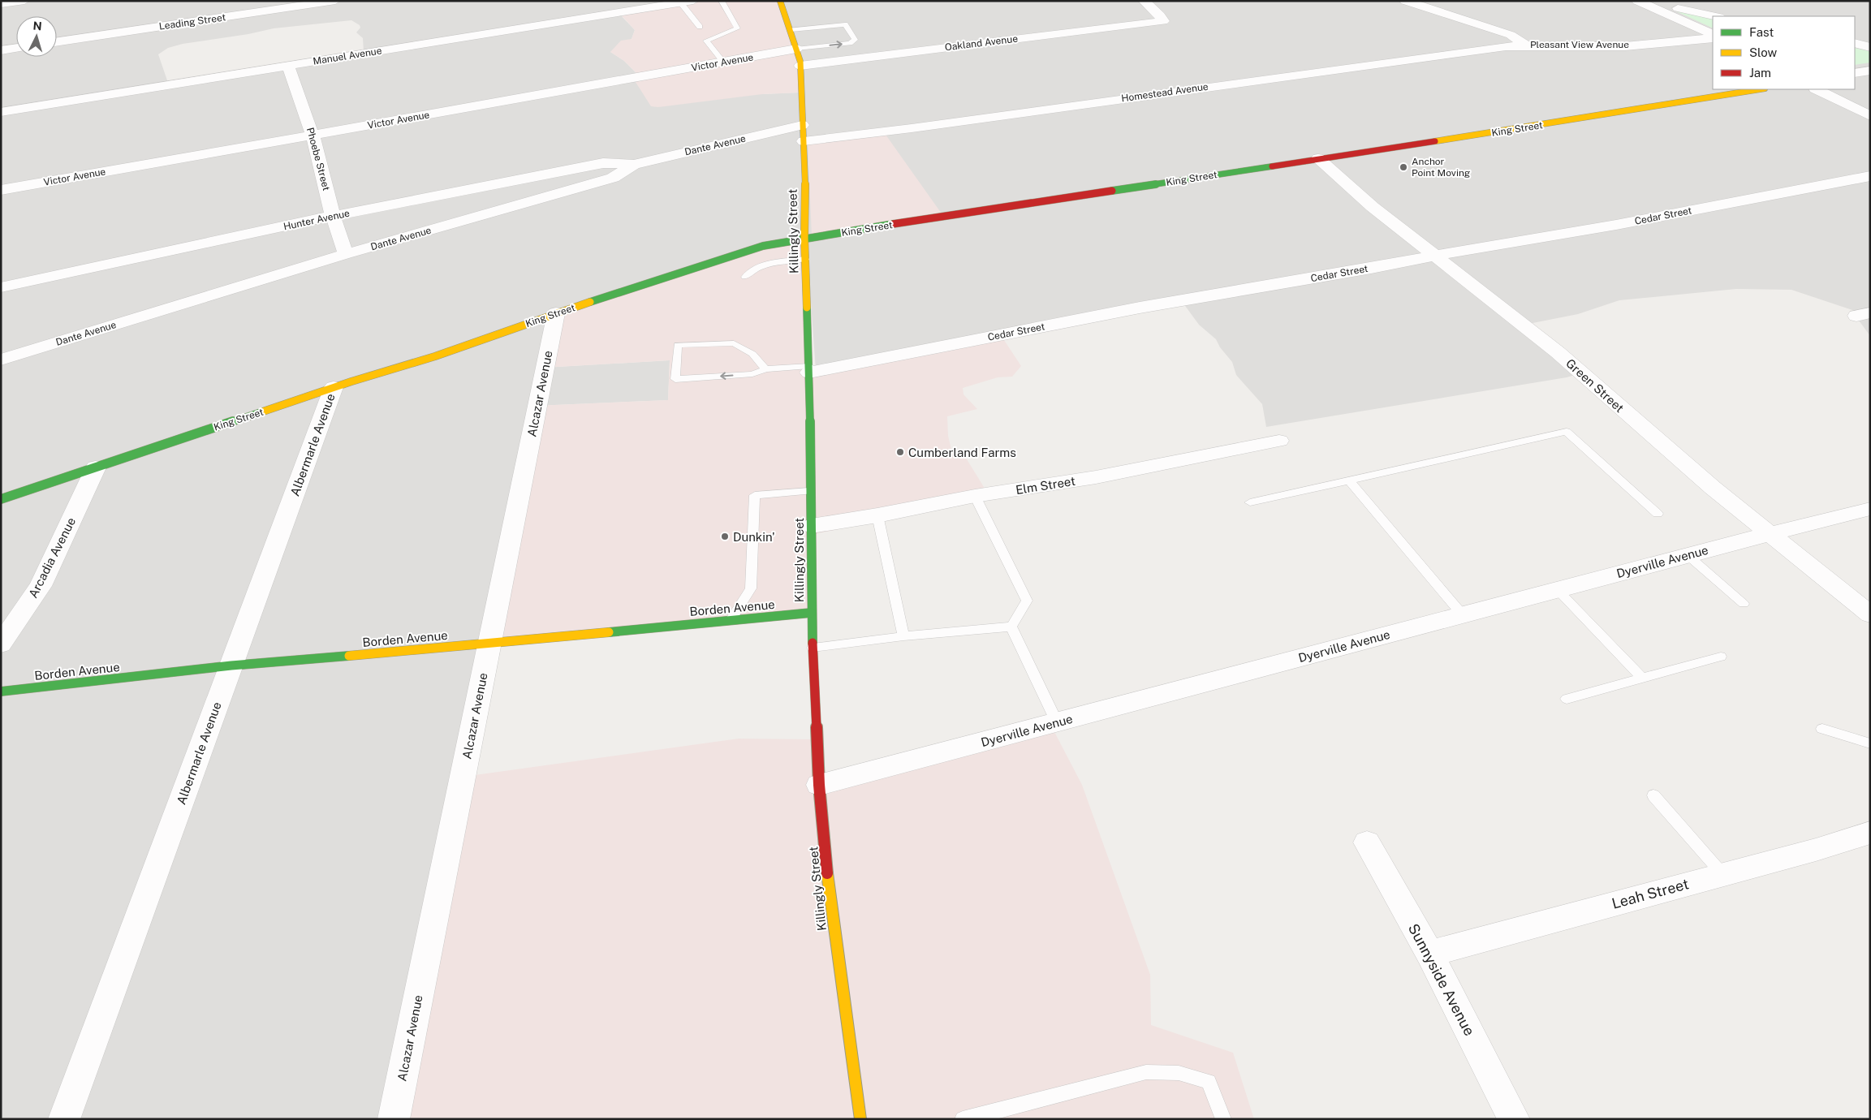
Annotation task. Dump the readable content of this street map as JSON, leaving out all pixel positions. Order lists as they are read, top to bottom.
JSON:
{
  "streets": {
    "street": [
      "Leading Street",
      "Oakland Avenue",
      "Pleasant View Avenue",
      "Manuel Avenue",
      "Victor Avenue",
      "Homestead Avenue",
      "King Street",
      "Dante Avenue",
      "Phoebe Street",
      "Cedar Street",
      "Hunter Avenue",
      "Killingly Street",
      "Green Street",
      "Alcazar Avenue",
      "Albermarle Avenue",
      "Elm Street",
      "Arcadia Avenue",
      "Dyerville Avenue",
      "Borden Avenue",
      "Leah Street",
      "Sunnyside Avenue"
    ]
  },
  "crossings": [
    ["Oakland Avenue", "Killingly Street"],
    ["Pleasant View Avenue", "Homestead Avenue"],
    ["Manuel Avenue", "Phoebe Street"],
    ["Victor Avenue", "Phoebe Street"],
    ["Victor Avenue", "Killingly Street"],
    ["Homestead Avenue", "Dante Avenue"],
    ["Homestead Avenue", "Killingly Street"],
    ["King Street", "Killingly Street"],
    ["King Street", "Green Street"],
    ["King Street", "Alcazar Avenue"],
    ["King Street", "Albermarle Avenue"],
    ["King Street", "Arcadia Avenue"],
    ["Dante Avenue", "Phoebe Street"],
    ["Dante Avenue", "Hunter Avenue"],
    ["Dante Avenue", "Killingly Street"],
    ["Phoebe Street", "Hunter Avenue"],
    ["Cedar Street", "Killingly Street"],
    ["Cedar Street", "Green Street"],
    ["Killingly Street", "Elm Street"],
    ["Killingly Street", "Dyerville Avenue"],
    ["Killingly Street", "Borden Avenue"],
    ["Green Street", "Dyerville Avenue"],
    ["Alcazar Avenue", "Borden Avenue"],
    ["Albermarle Avenue", "Borden Avenue"],
    ["Leah Street", "Sunnyside Avenue"]
  ],
  "places": ["Anchor Point Moving", "Cumberland Farms", "Dunkin'"],
  "legend": ["Fast", "Slow", "Jam"],
  "north": "top"
}
